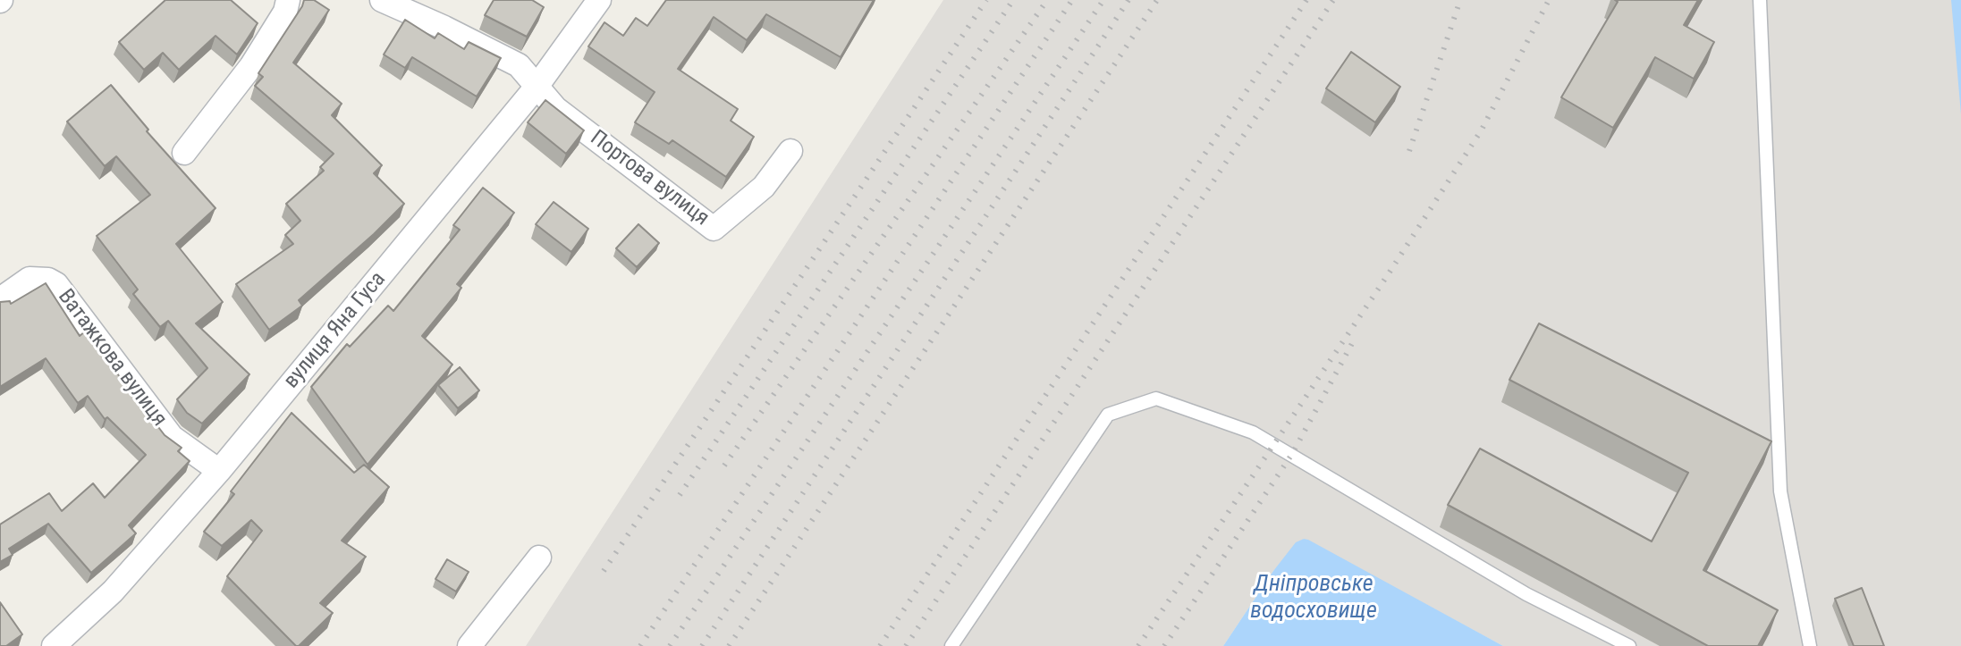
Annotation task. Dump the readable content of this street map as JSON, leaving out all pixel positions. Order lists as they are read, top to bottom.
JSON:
{
  "streets": {
    "street": ["Портова вулиця", "вулиця Яна Гуса", "Ватажкова вулиця"]
  },
  "crossings": [
    ["Портова вулиця", "вулиця Яна Гуса"],
    ["вулиця Яна Гуса", "Ватажкова вулиця"]
  ],
  "water": ["Дніпровське водосховище"]
}
